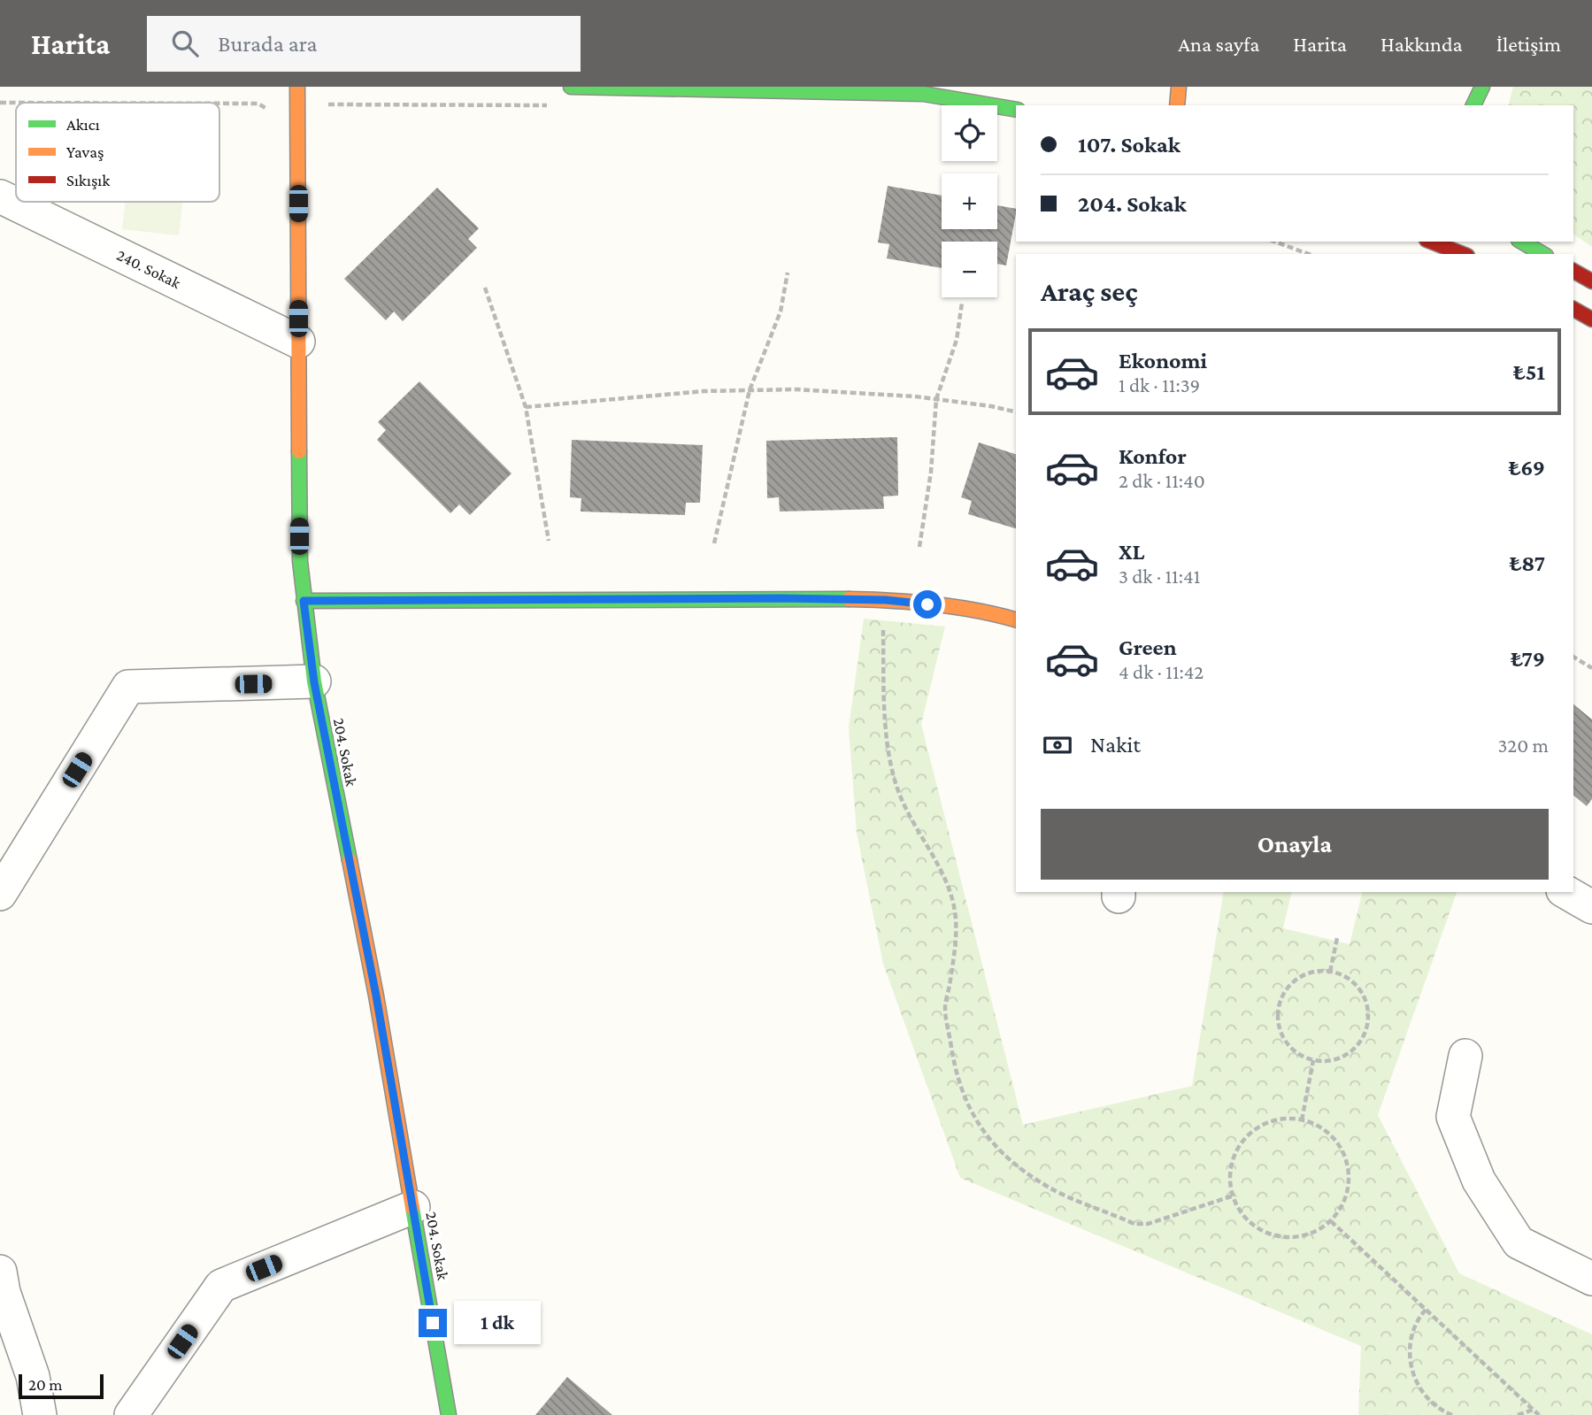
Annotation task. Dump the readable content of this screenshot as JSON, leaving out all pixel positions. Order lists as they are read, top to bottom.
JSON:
{
  "streets": {
    "street": ["240. Sokak", "204. Sokak"]
  },
  "crossings": [
    ["240. Sokak", "204. Sokak"]
  ],
  "legend": ["Akıcı", "Yavaş", "Sıkışık"],
  "scale_bar": "20 m",
  "page": {
    "header": "Harita",
    "search": "Burada ara",
    "nav": [
      "Ana sayfa",
      "Harita",
      "Hakkında",
      "İletişim"
    ],
    "map_buttons": ["+", "−"],
    "banner": ["107. Sokak", "204. Sokak"],
    "heading": "Araç seç",
    "list": [
      {
        "name": "Ekonomi",
        "note": "1 dk · 11:39",
        "value": "₺51"
      },
      {
        "name": "Konfor",
        "note": "2 dk · 11:40",
        "value": "₺69"
      },
      {
        "name": "XL",
        "note": "3 dk · 11:41",
        "value": "₺87"
      },
      {
        "name": "Green",
        "note": "4 dk · 11:42",
        "value": "₺79"
      }
    ],
    "pay": ["Nakit", "320 m"],
    "buttons": "Onayla",
    "bubble": "1 dk",
    "scale": "20 m"
  }
}
